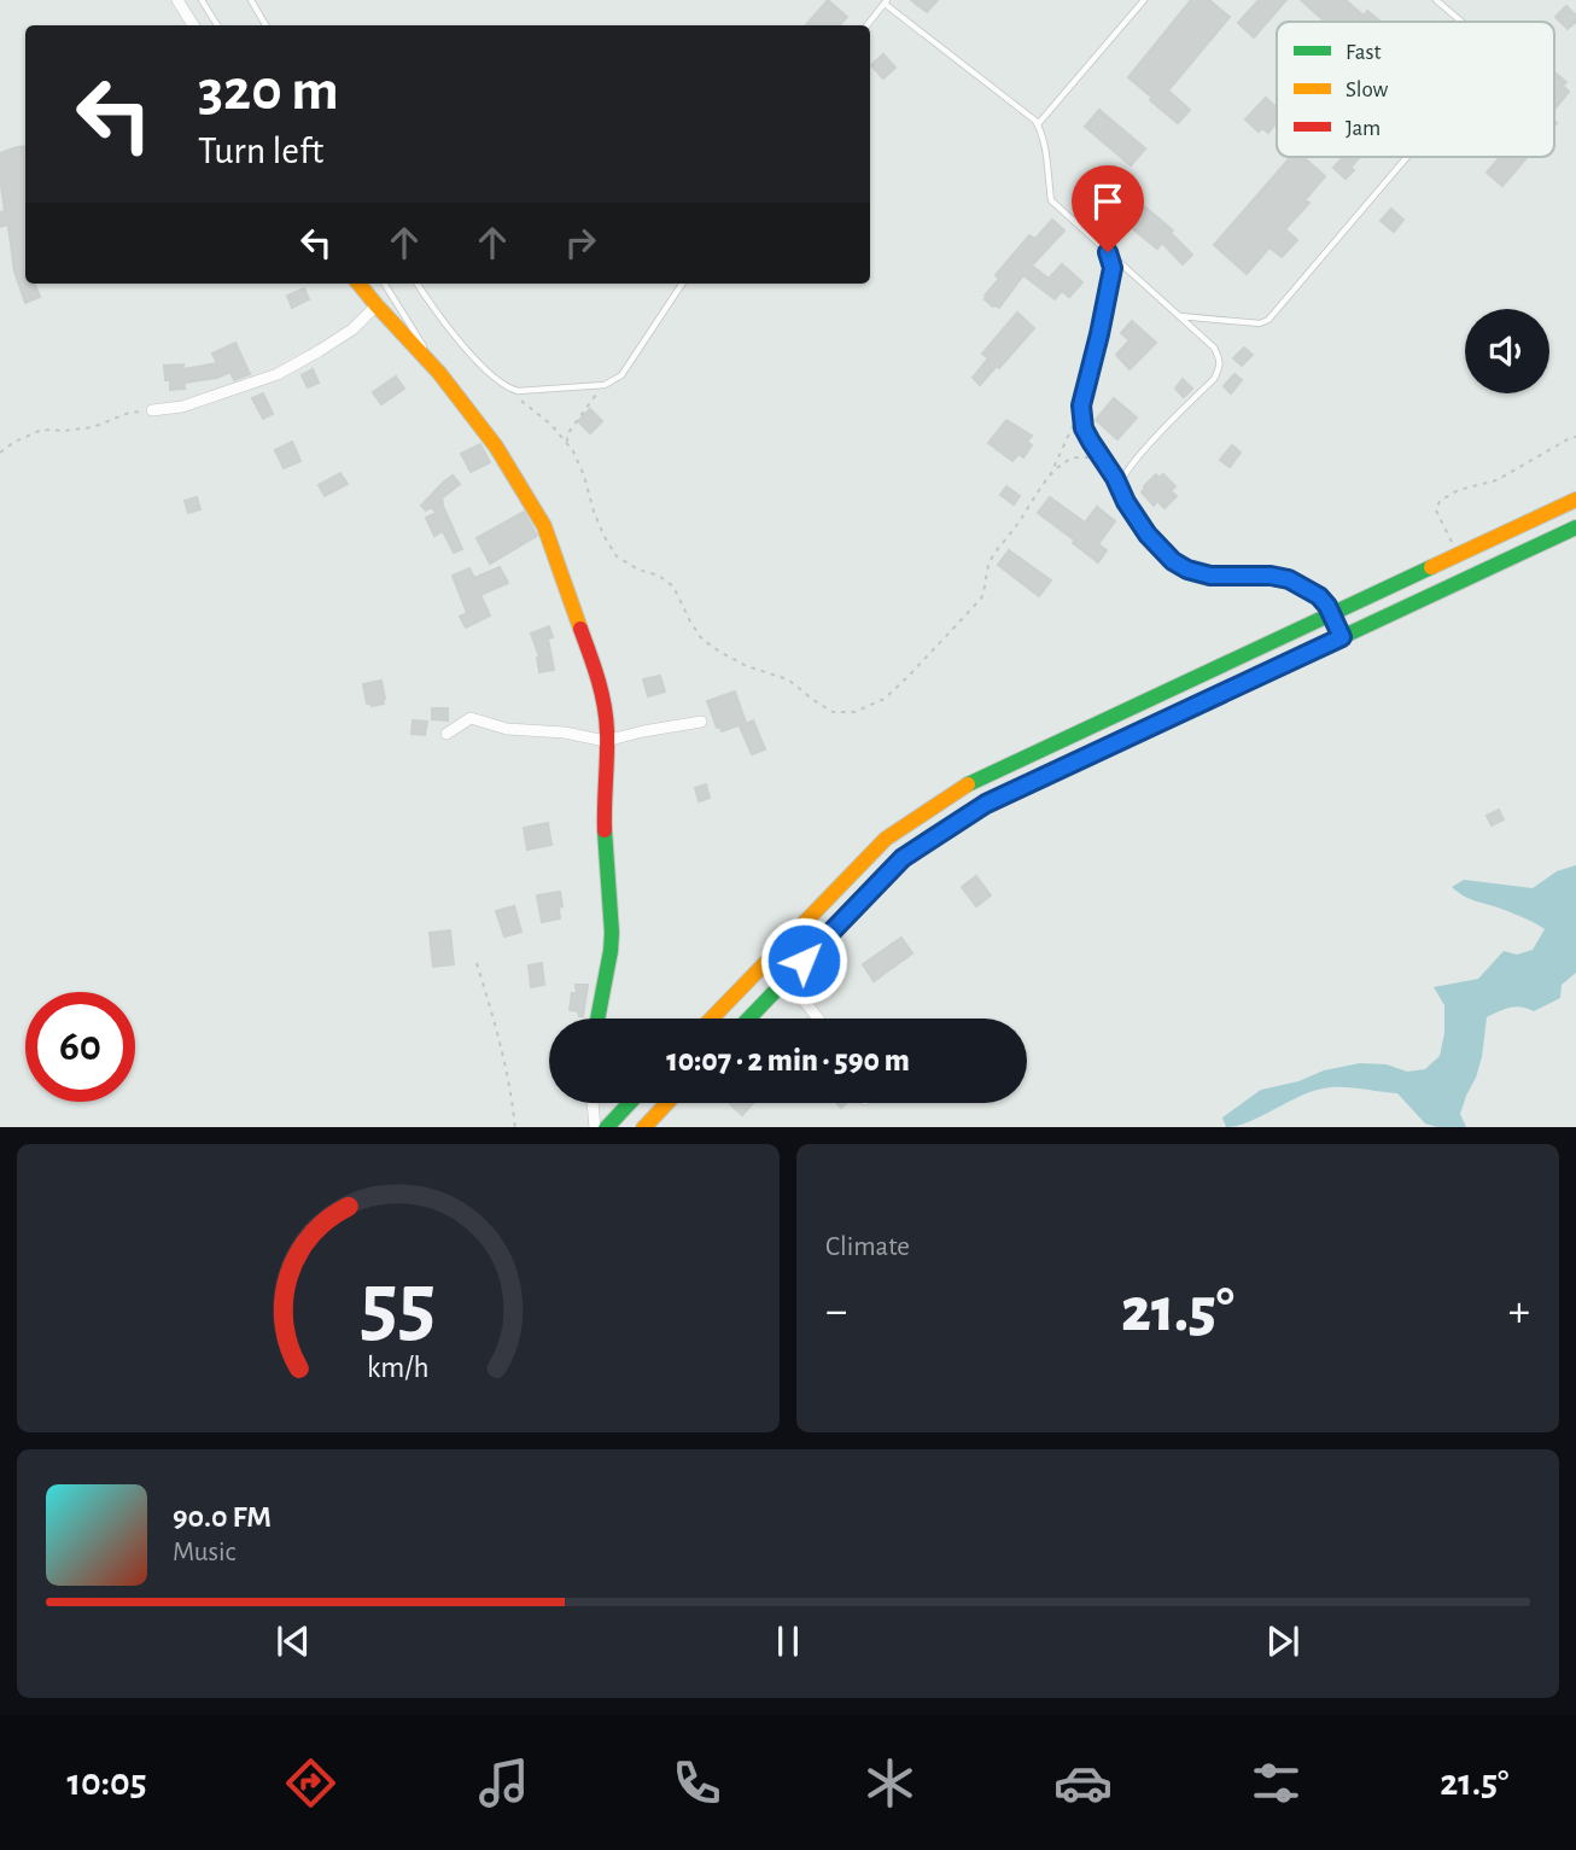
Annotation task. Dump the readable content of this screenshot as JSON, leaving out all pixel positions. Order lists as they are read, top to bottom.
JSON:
{
  "legend": ["Fast", "Slow", "Jam"],
  "page": {
    "turn": ["320 m", "Turn left"],
    "limit": "60",
    "trip": "10:07 · 2 min · 590 m",
    "tile": "Climate",
    "heat": ["−", "21.5°", "+"],
    "song": ["90.0 FM", "Music"],
    "tabs": ["10:05", "21.5°"],
    "gauge": ["55", "km/h"]
  }
}
